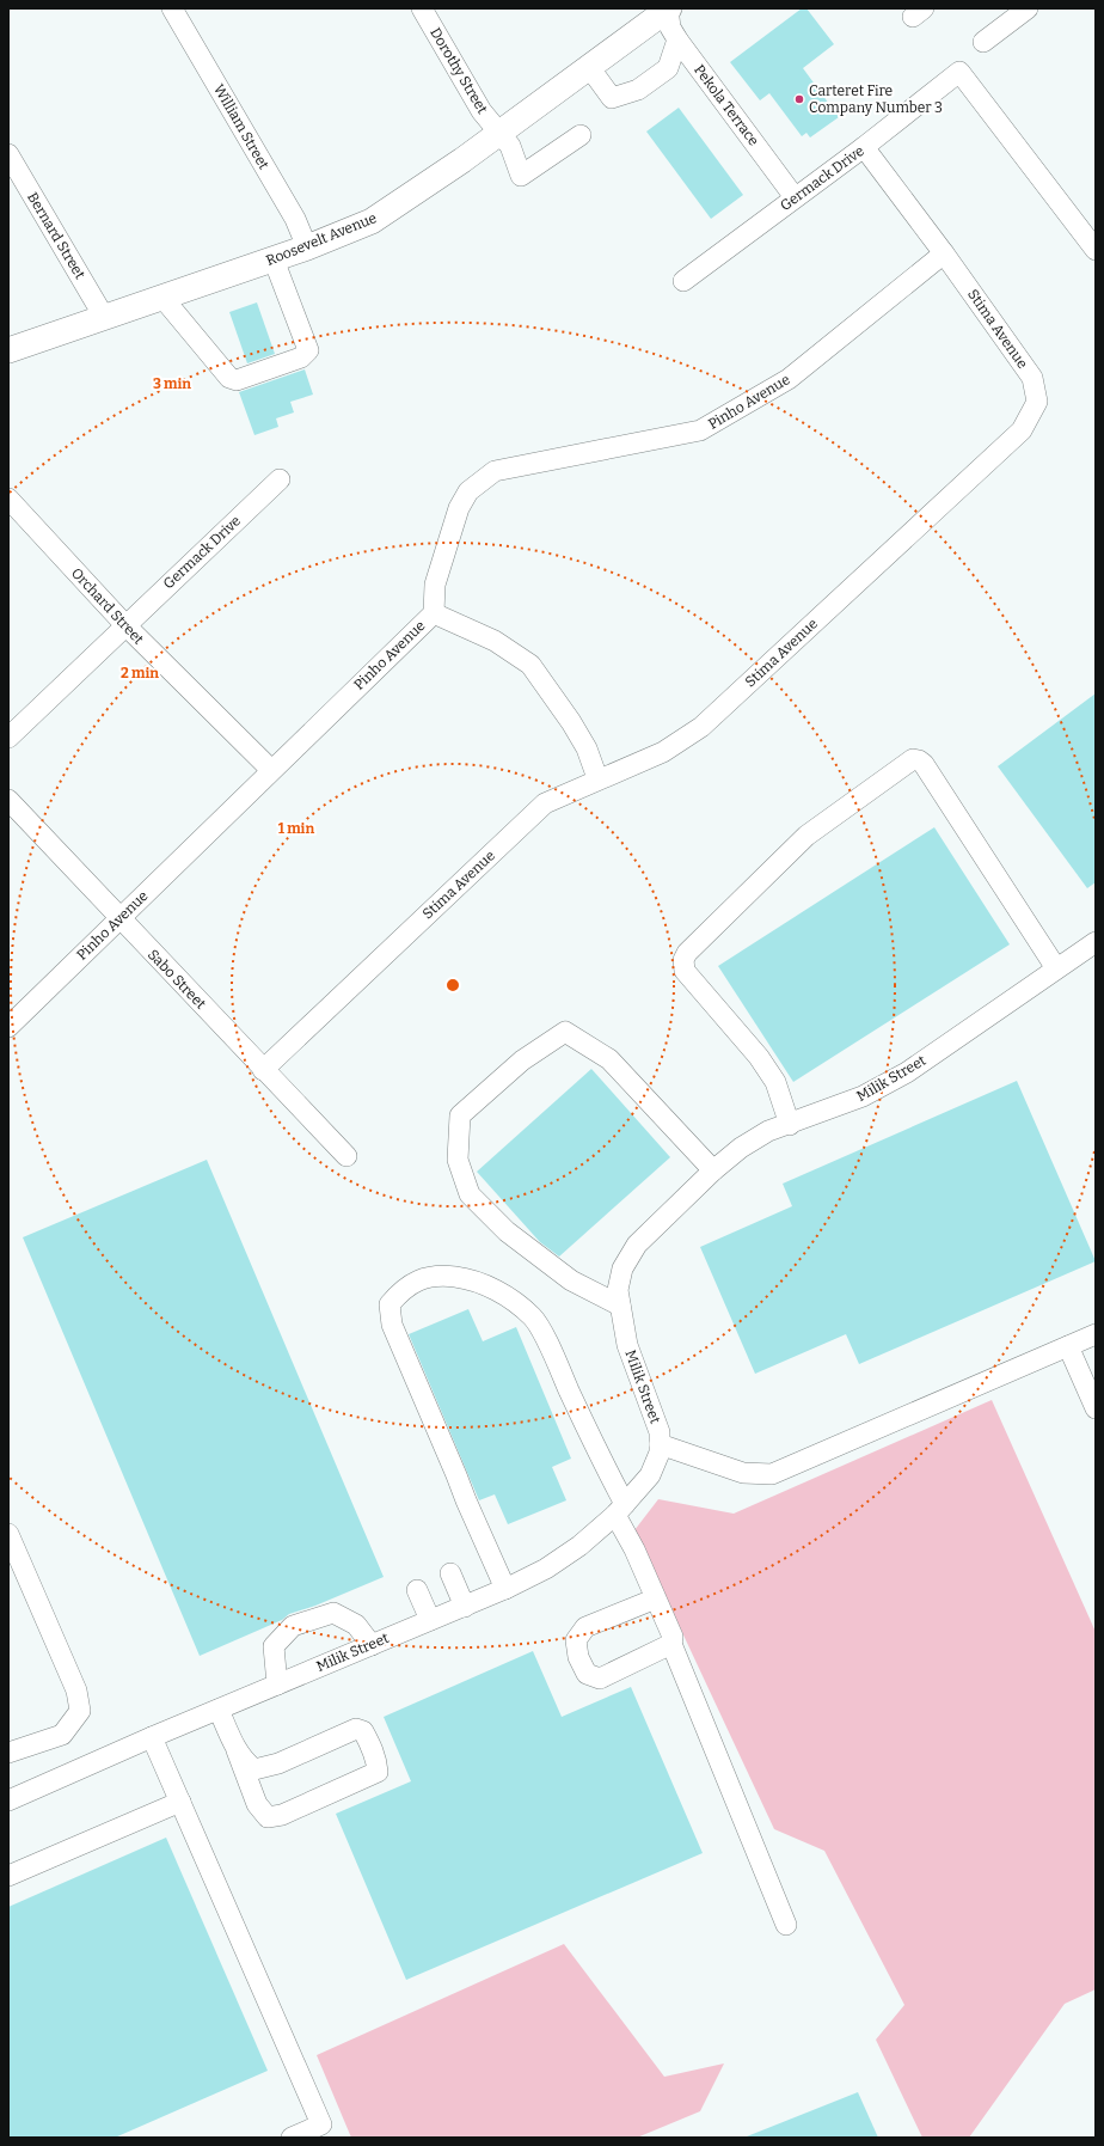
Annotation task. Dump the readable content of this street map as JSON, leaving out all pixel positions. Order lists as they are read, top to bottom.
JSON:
{
  "streets": {
    "main road": ["Roosevelt Avenue"],
    "street": [
      "Dorothy Street",
      "Pekola Terrace",
      "William Street",
      "Germack Drive",
      "Bernard Street",
      "Stima Avenue",
      "Pinho Avenue",
      "Orchard Street",
      "Sabo Street",
      "Milik Street"
    ]
  },
  "crossings": [
    ["Dorothy Street", "Roosevelt Avenue"],
    ["Pekola Terrace", "Germack Drive"],
    ["Pekola Terrace", "Roosevelt Avenue"],
    ["William Street", "Roosevelt Avenue"],
    ["Germack Drive", "Stima Avenue"],
    ["Germack Drive", "Orchard Street"],
    ["Bernard Street", "Roosevelt Avenue"],
    ["Stima Avenue", "Pinho Avenue"],
    ["Stima Avenue", "Sabo Street"],
    ["Pinho Avenue", "Orchard Street"],
    ["Pinho Avenue", "Sabo Street"]
  ],
  "places": ["Carteret Fire Company Number 3"],
  "rings": ["3 min", "2 min", "1 min"]
}
